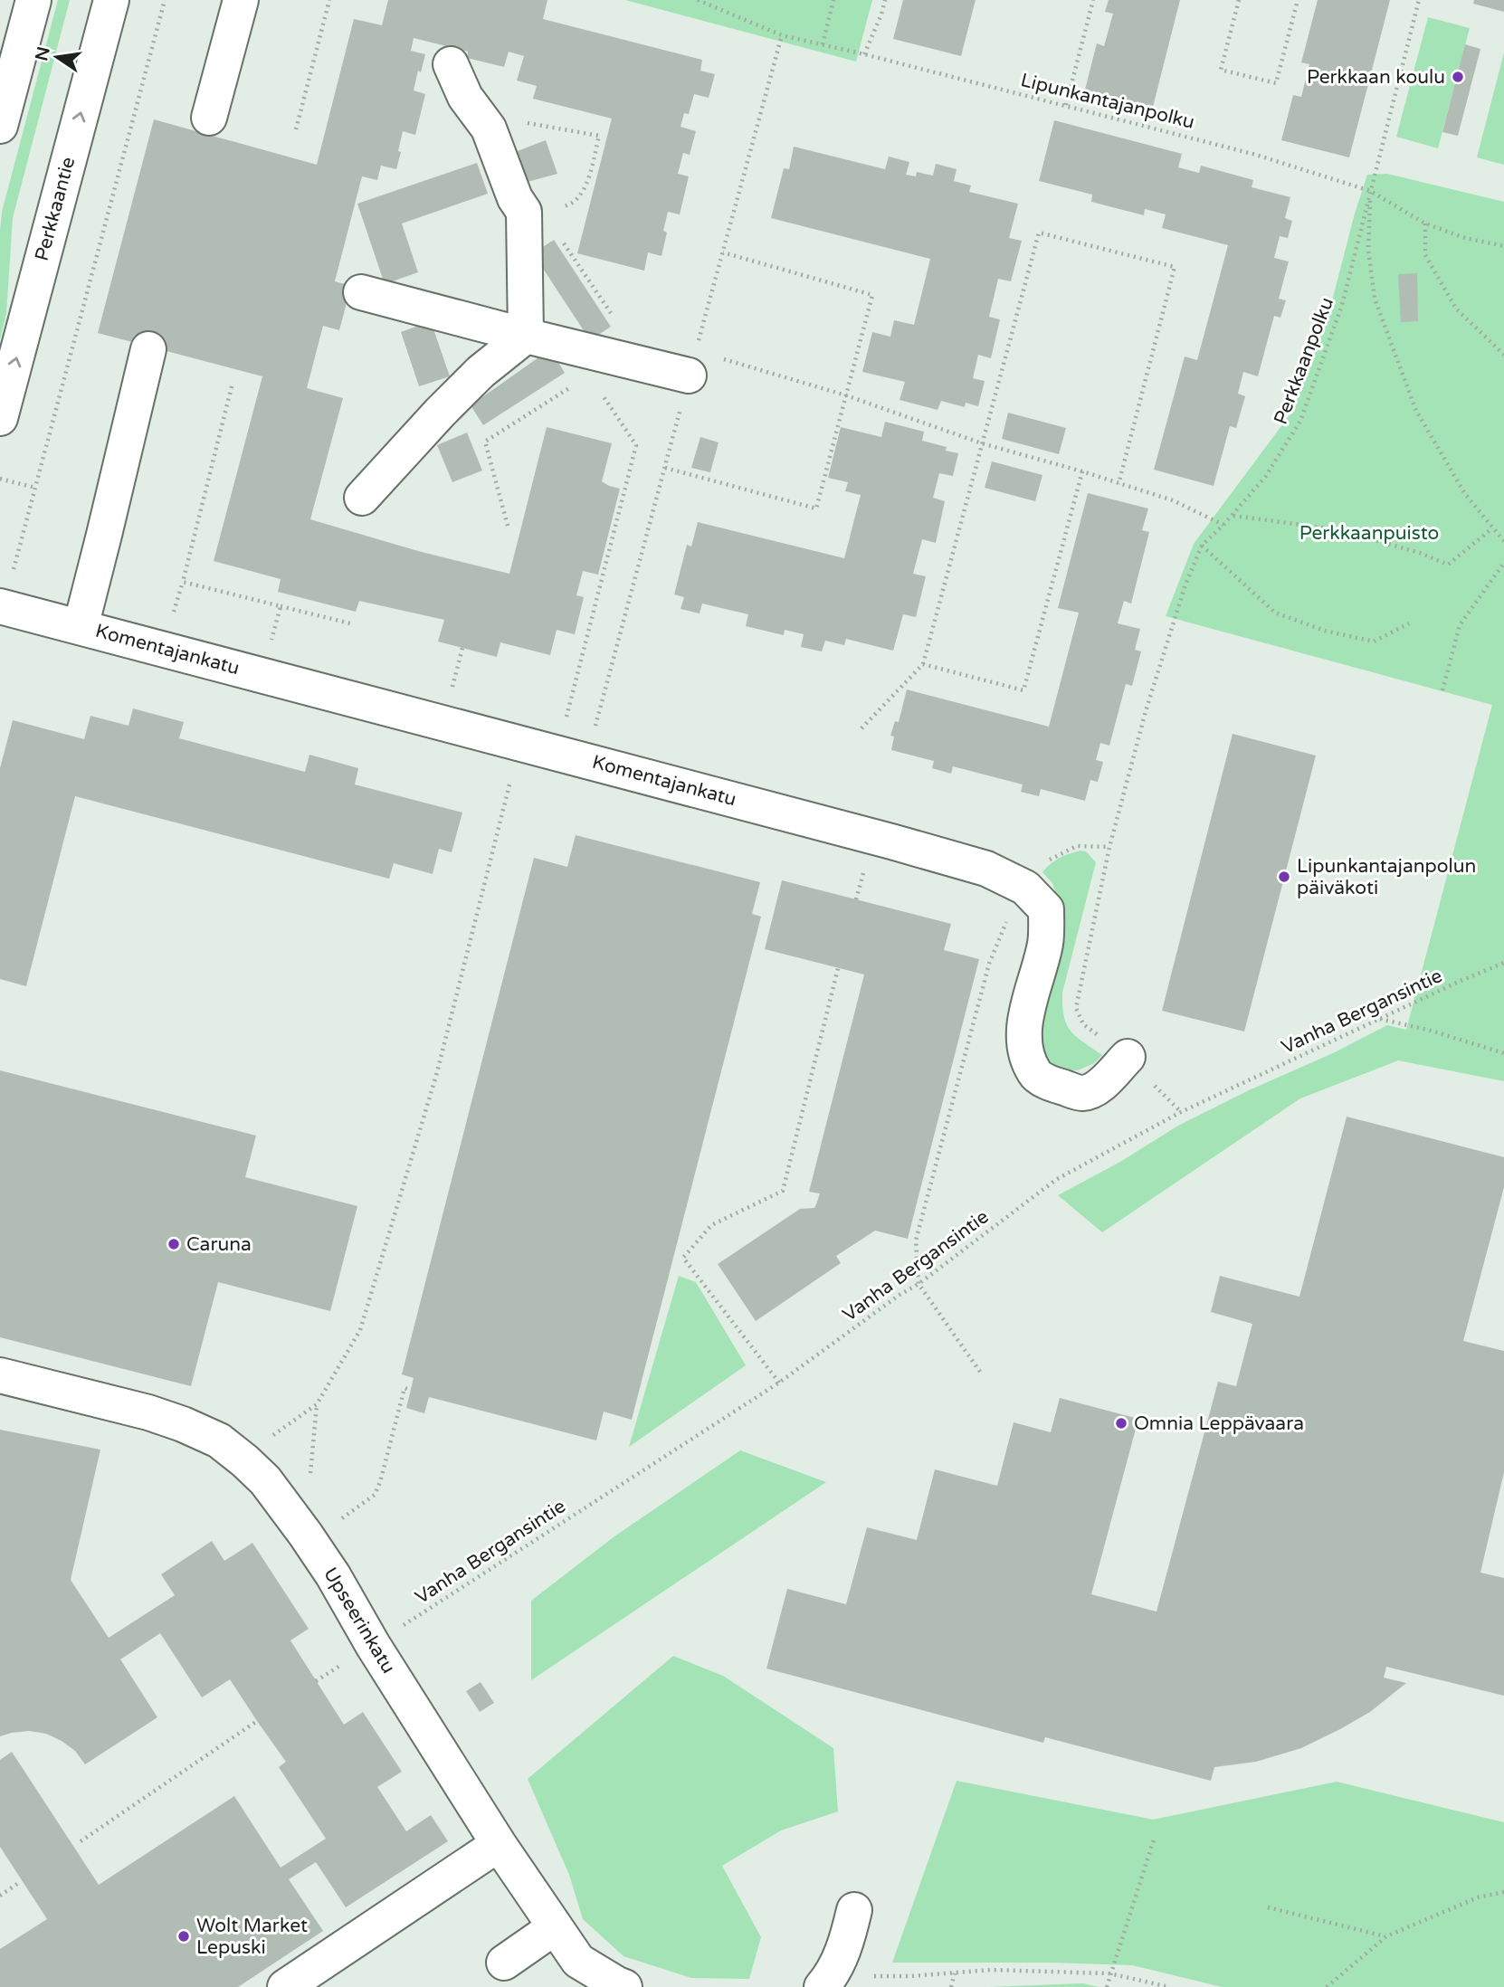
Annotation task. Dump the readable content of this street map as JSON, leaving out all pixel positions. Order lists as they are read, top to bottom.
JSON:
{
  "streets": {
    "street": ["Perkkaantie", "Komentajankatu", "Upseerinkatu"],
    "path": ["Lipunkantajanpolku", "Perkkaanpolku", "Vanha Bergansintie"]
  },
  "crossings": [
    ["Lipunkantajanpolku", "Perkkaanpolku"],
    ["Perkkaanpolku", "Komentajankatu"],
    ["Perkkaanpolku", "Vanha Bergansintie"],
    ["Vanha Bergansintie", "Upseerinkatu"]
  ],
  "parks": ["Perkkaanpuisto"],
  "places": [
    "Perkkaan koulu",
    "Lipunkantajanpolun päiväkoti",
    "Caruna",
    "Omnia Leppävaara",
    "Wolt Market Lepuski"
  ],
  "north": "left"
}
